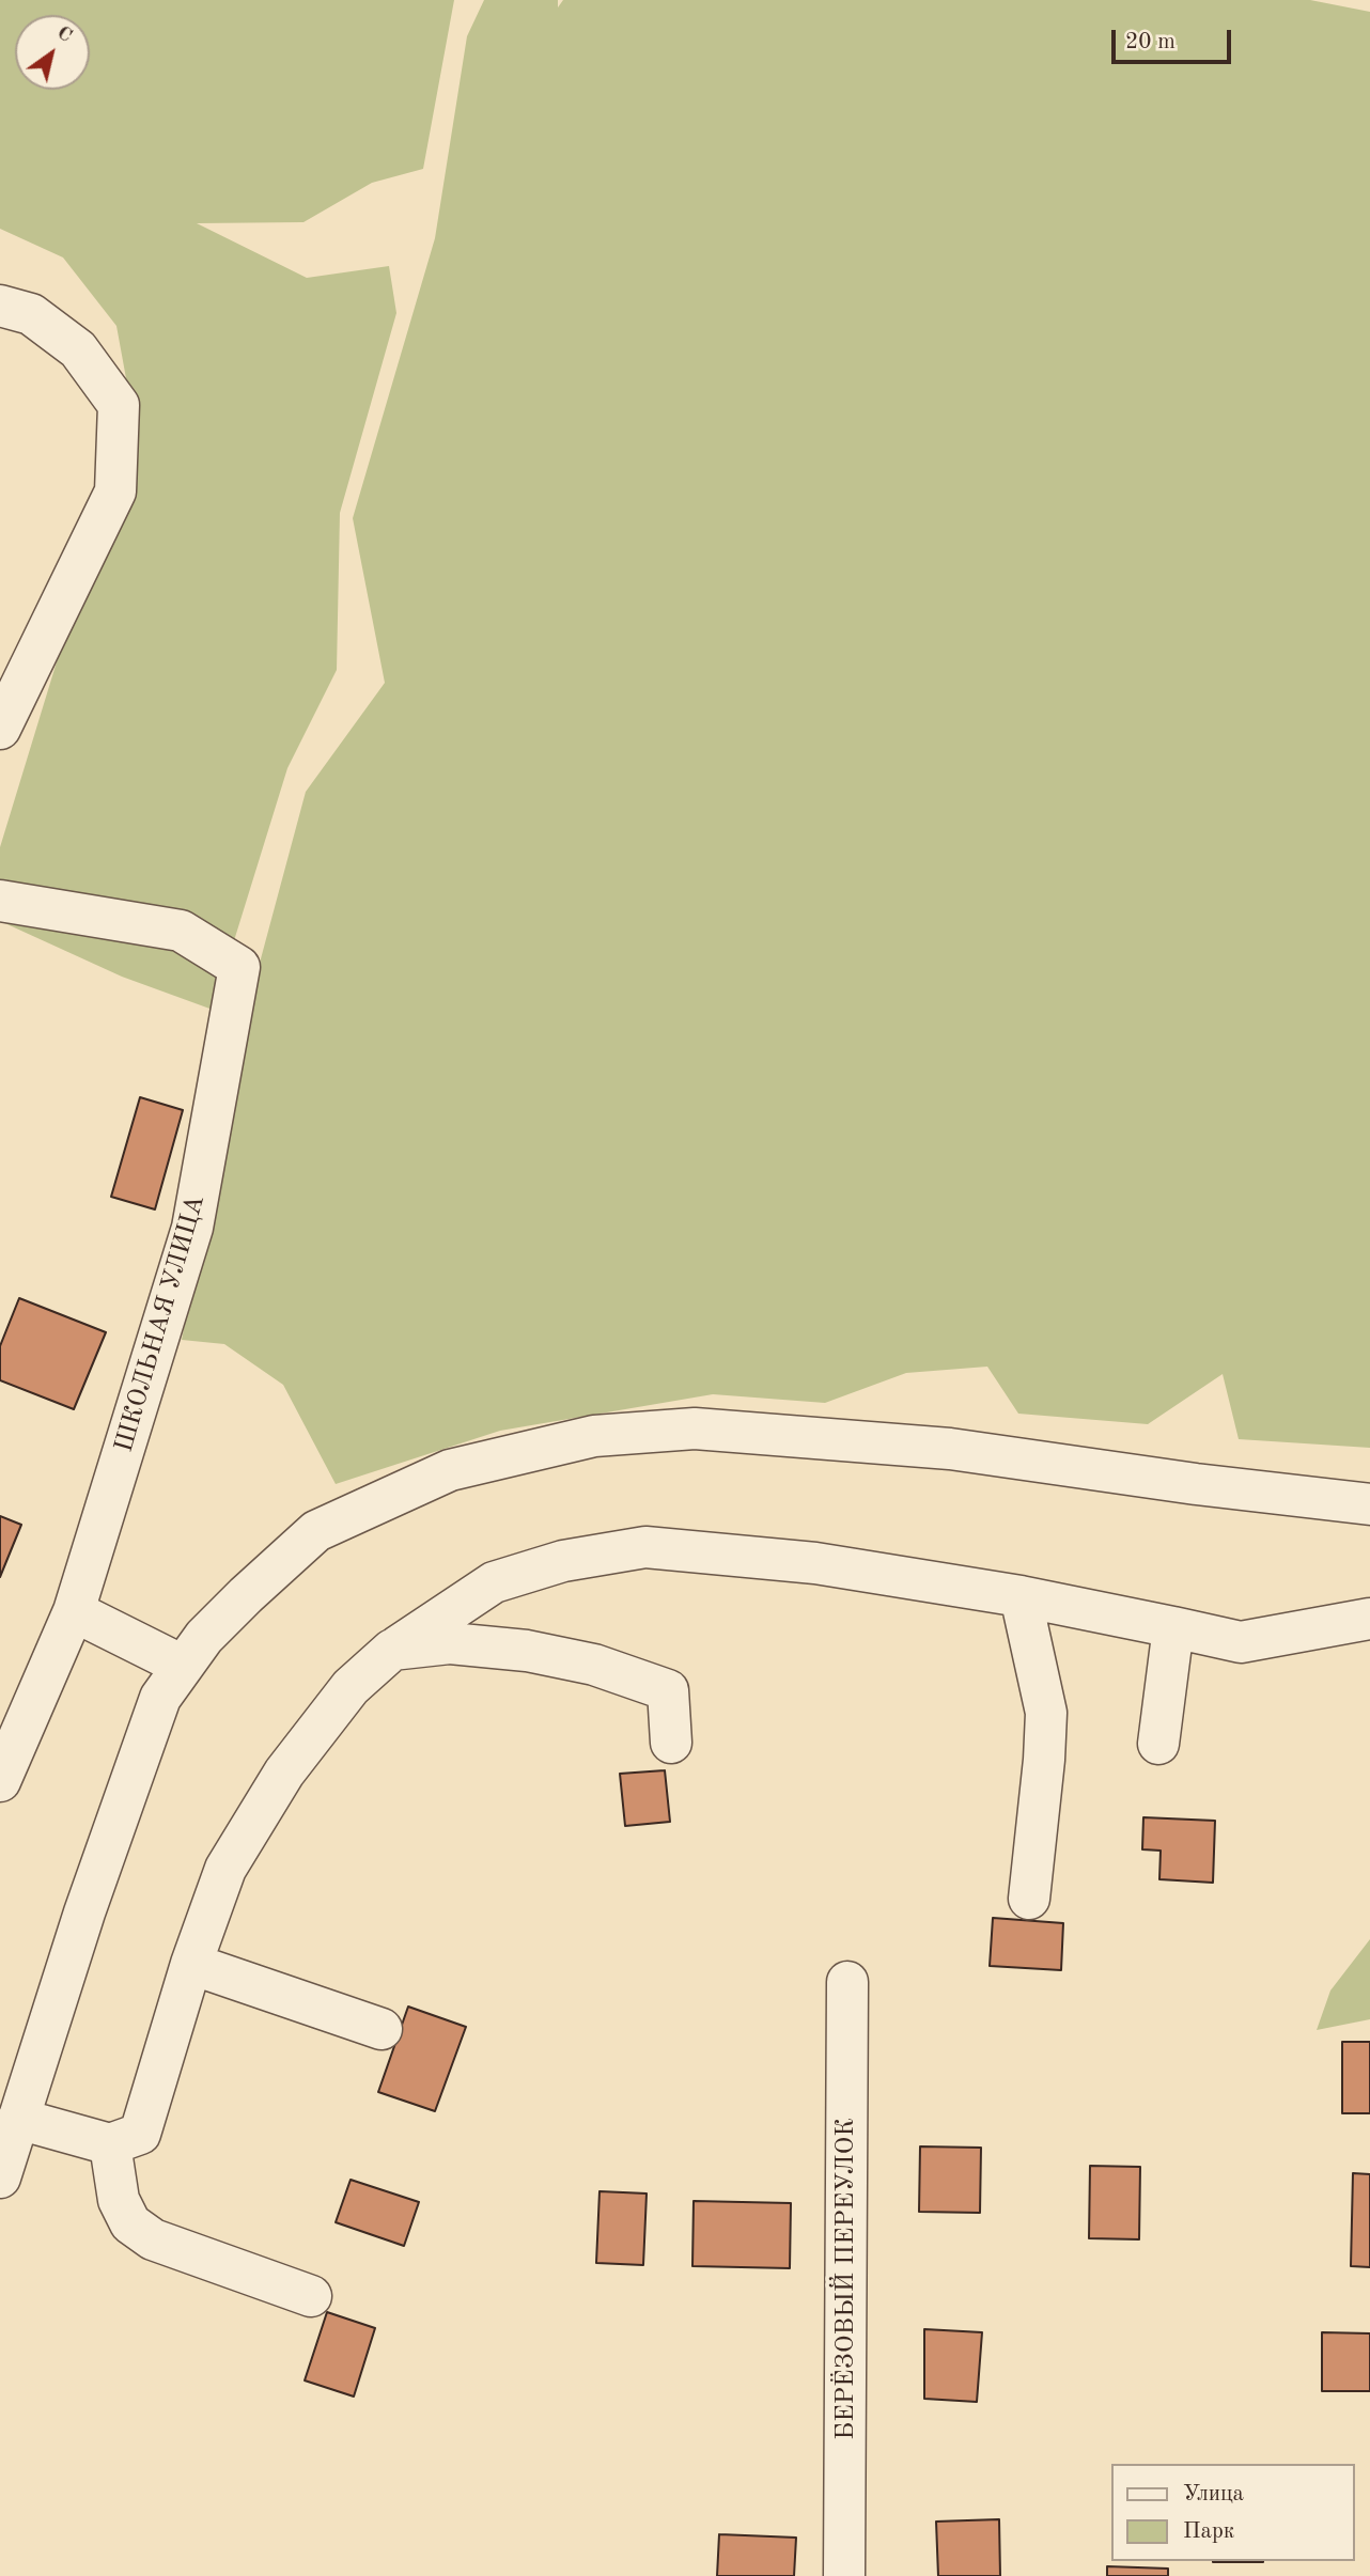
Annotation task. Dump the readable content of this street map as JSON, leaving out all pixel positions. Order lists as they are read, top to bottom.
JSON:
{
  "streets": {
    "street": ["ШКОЛЬНАЯ УЛИЦА", "БЕРЁЗОВЫЙ ПЕРЕУЛОК"]
  },
  "legend": ["Улица", "Парк"],
  "scale_bar": "20 m",
  "north": "top right"
}
